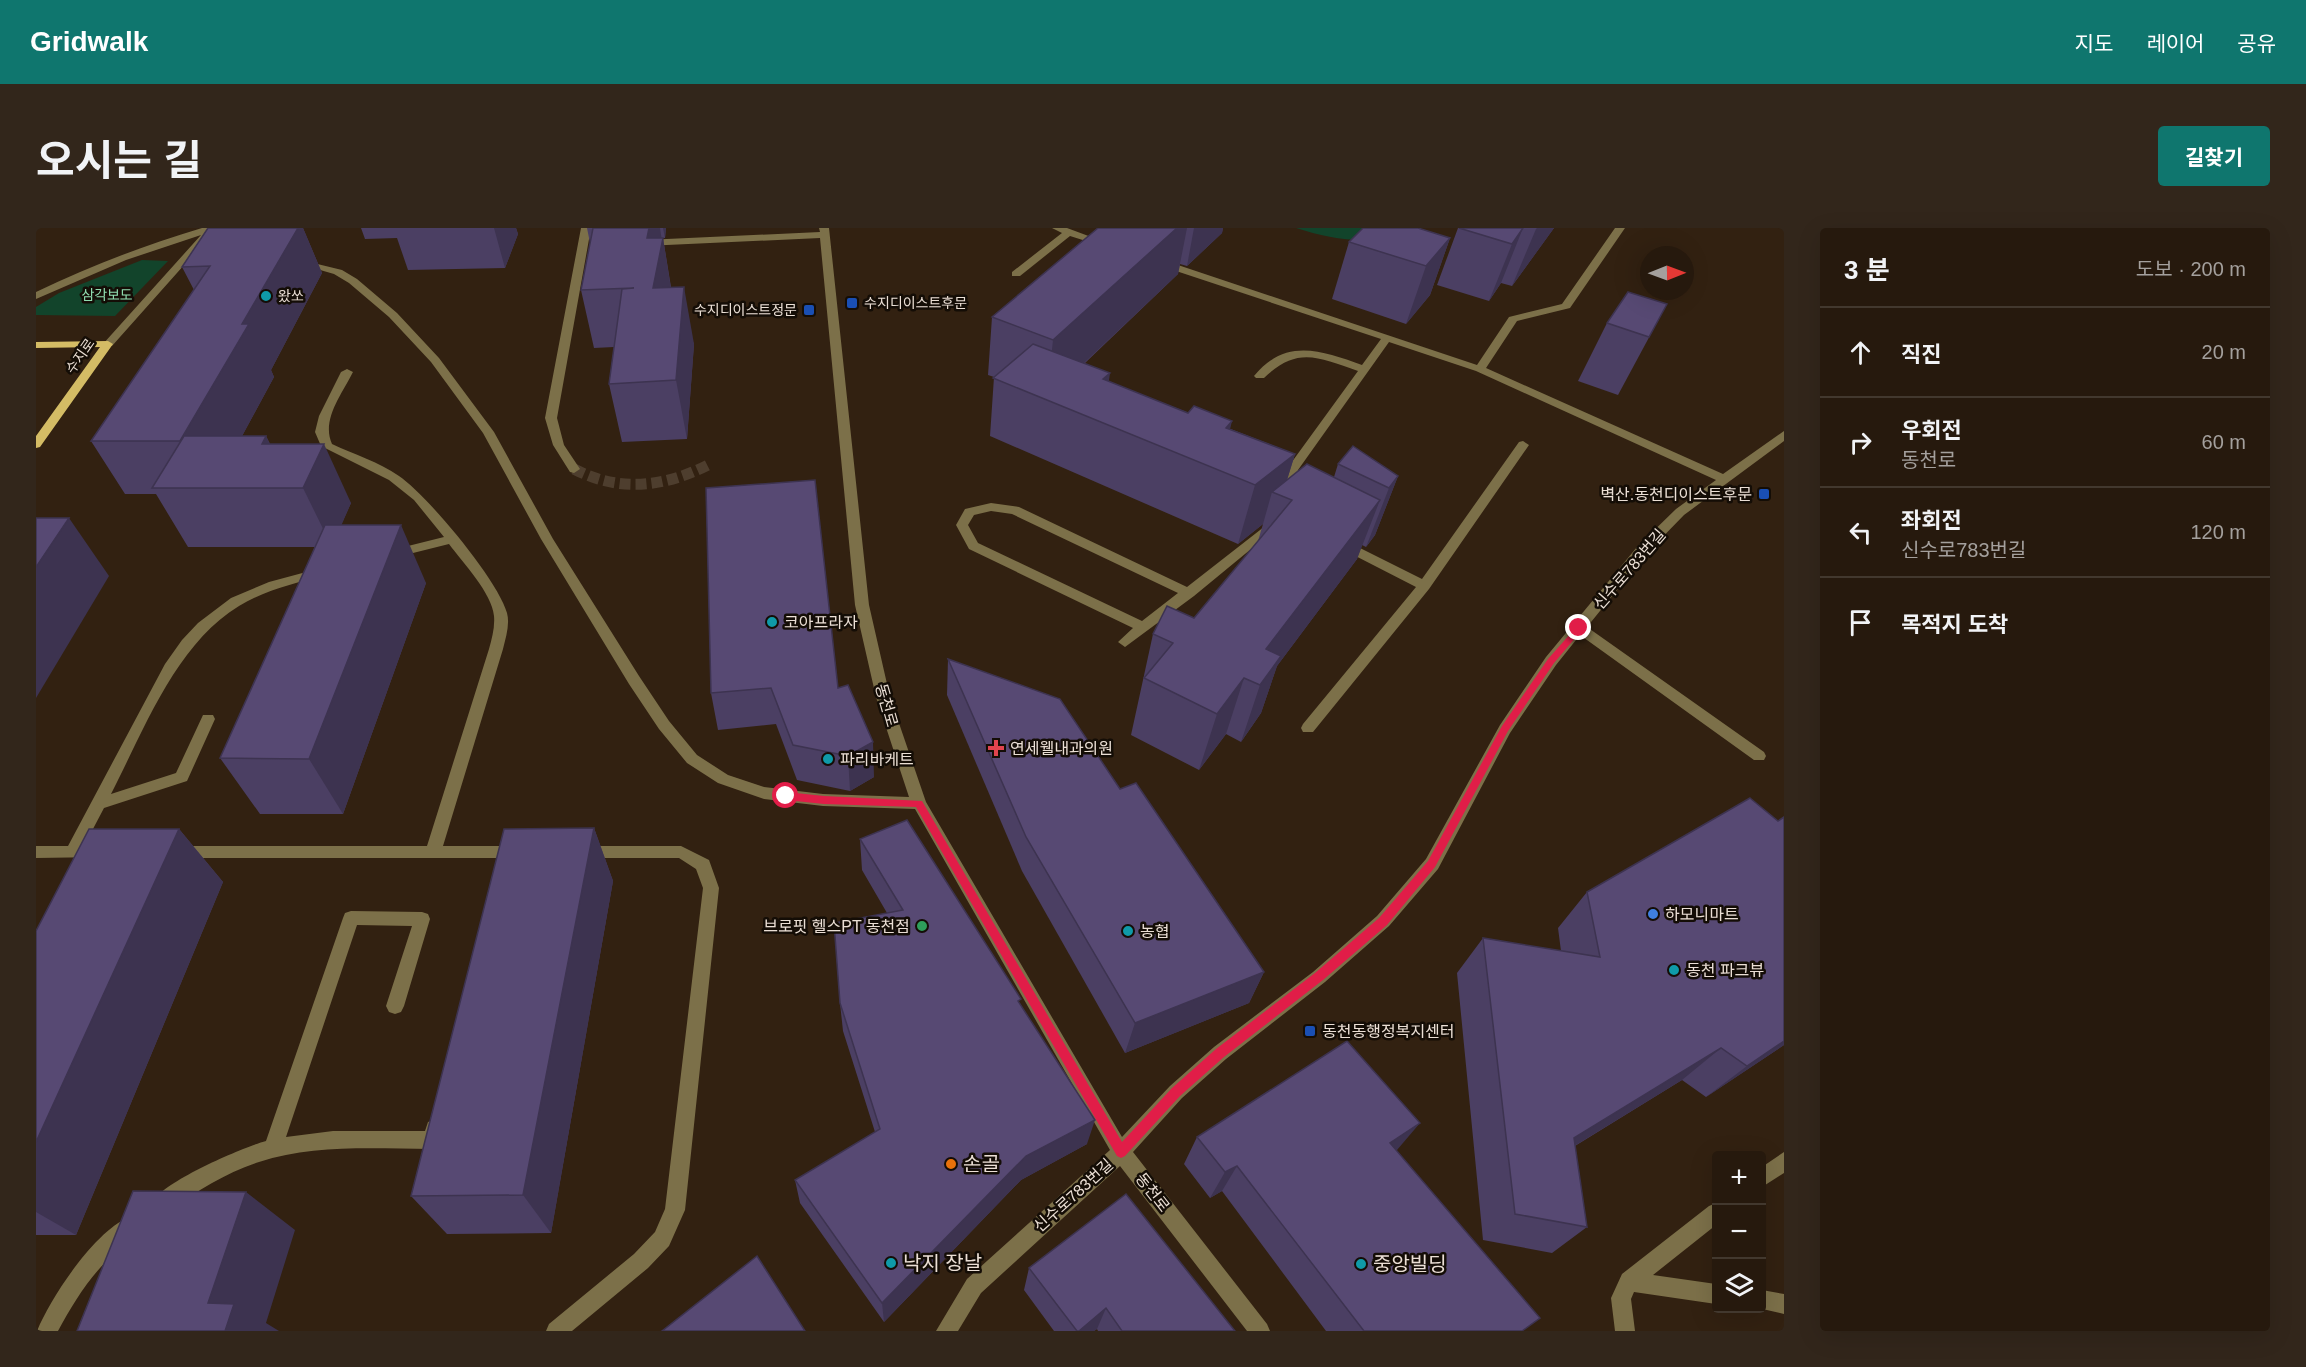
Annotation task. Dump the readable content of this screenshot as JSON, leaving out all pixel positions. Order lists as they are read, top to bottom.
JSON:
{
  "streets": {
    "main road": ["수지로"],
    "street": ["신수로783번길", "동천로"]
  },
  "crossings": [
    ["신수로783번길", "동천로"]
  ],
  "parks": ["삼각보도"],
  "places": {
    "other": [
      "왔쏘",
      "코아프라자",
      "파리바케트",
      "하모니마트",
      "브로핏 헬스PT 동천점",
      "농협",
      "동천 파크뷰",
      "손골",
      "낙지 장날",
      "중앙빌딩"
    ],
    "transit": [
      "수지디이스트후문",
      "수지디이스트정문",
      "벽산.동천디이스트후문",
      "동천동행정복지센터"
    ],
    "health": ["연세웰내과의원"]
  },
  "north": "right",
  "page": {
    "header": "Gridwalk",
    "nav": ["지도", "레이어", "공유"],
    "title": "오시는 길",
    "buttons": "길찾기",
    "heading": ["3 분", "도보 · 200 m"],
    "list": [
      ["직진", "20 m"],
      ["우회전", "동천로", "60 m"],
      ["좌회전", "신수로783번길", "120 m"],
      "목적지 도착"
    ],
    "map_buttons": ["+", "−"]
  }
}
